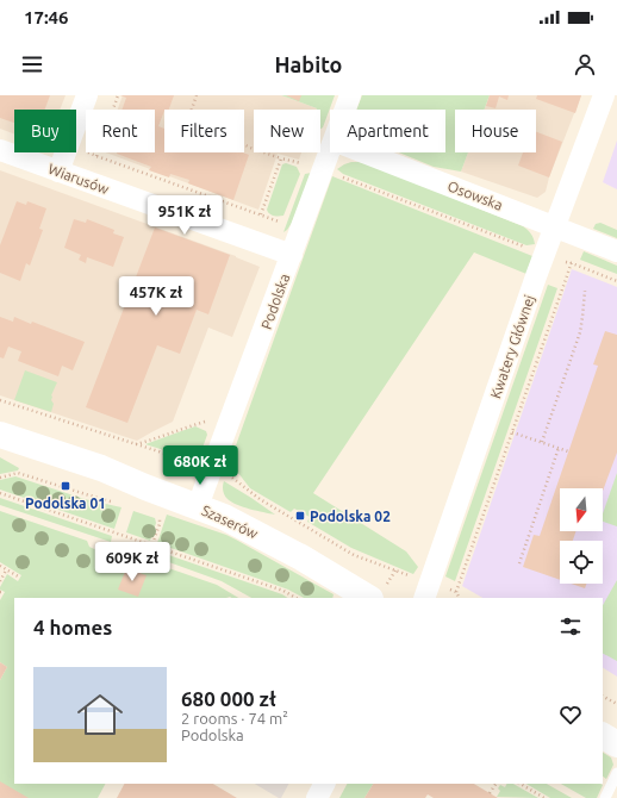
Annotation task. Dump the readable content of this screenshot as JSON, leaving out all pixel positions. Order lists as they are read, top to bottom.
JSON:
{
  "streets": {
    "street": [
      "Wiarusów",
      "Osowska",
      "Podolska",
      "Kwatery Głównej",
      "Szaserów"
    ]
  },
  "crossings": [
    ["Wiarusów", "Podolska"],
    ["Osowska", "Kwatery Głównej"],
    ["Podolska", "Szaserów"]
  ],
  "places": {
    "transit": ["Podolska 01", "Podolska 02"]
  },
  "north": "bottom",
  "page": {
    "status": "17:46",
    "header": "Habito",
    "chip": [
      "Buy",
      "Rent",
      "Filters",
      "New",
      "Apartment",
      "House"
    ],
    "price": [
      "951K zł",
      "457K zł",
      "680K zł",
      "609K zł"
    ],
    "heading": "4 homes",
    "list": [
      {
        "name": "680 000 zł",
        "note": "2 rooms · 74 m² · Podolska"
      }
    ]
  }
}
